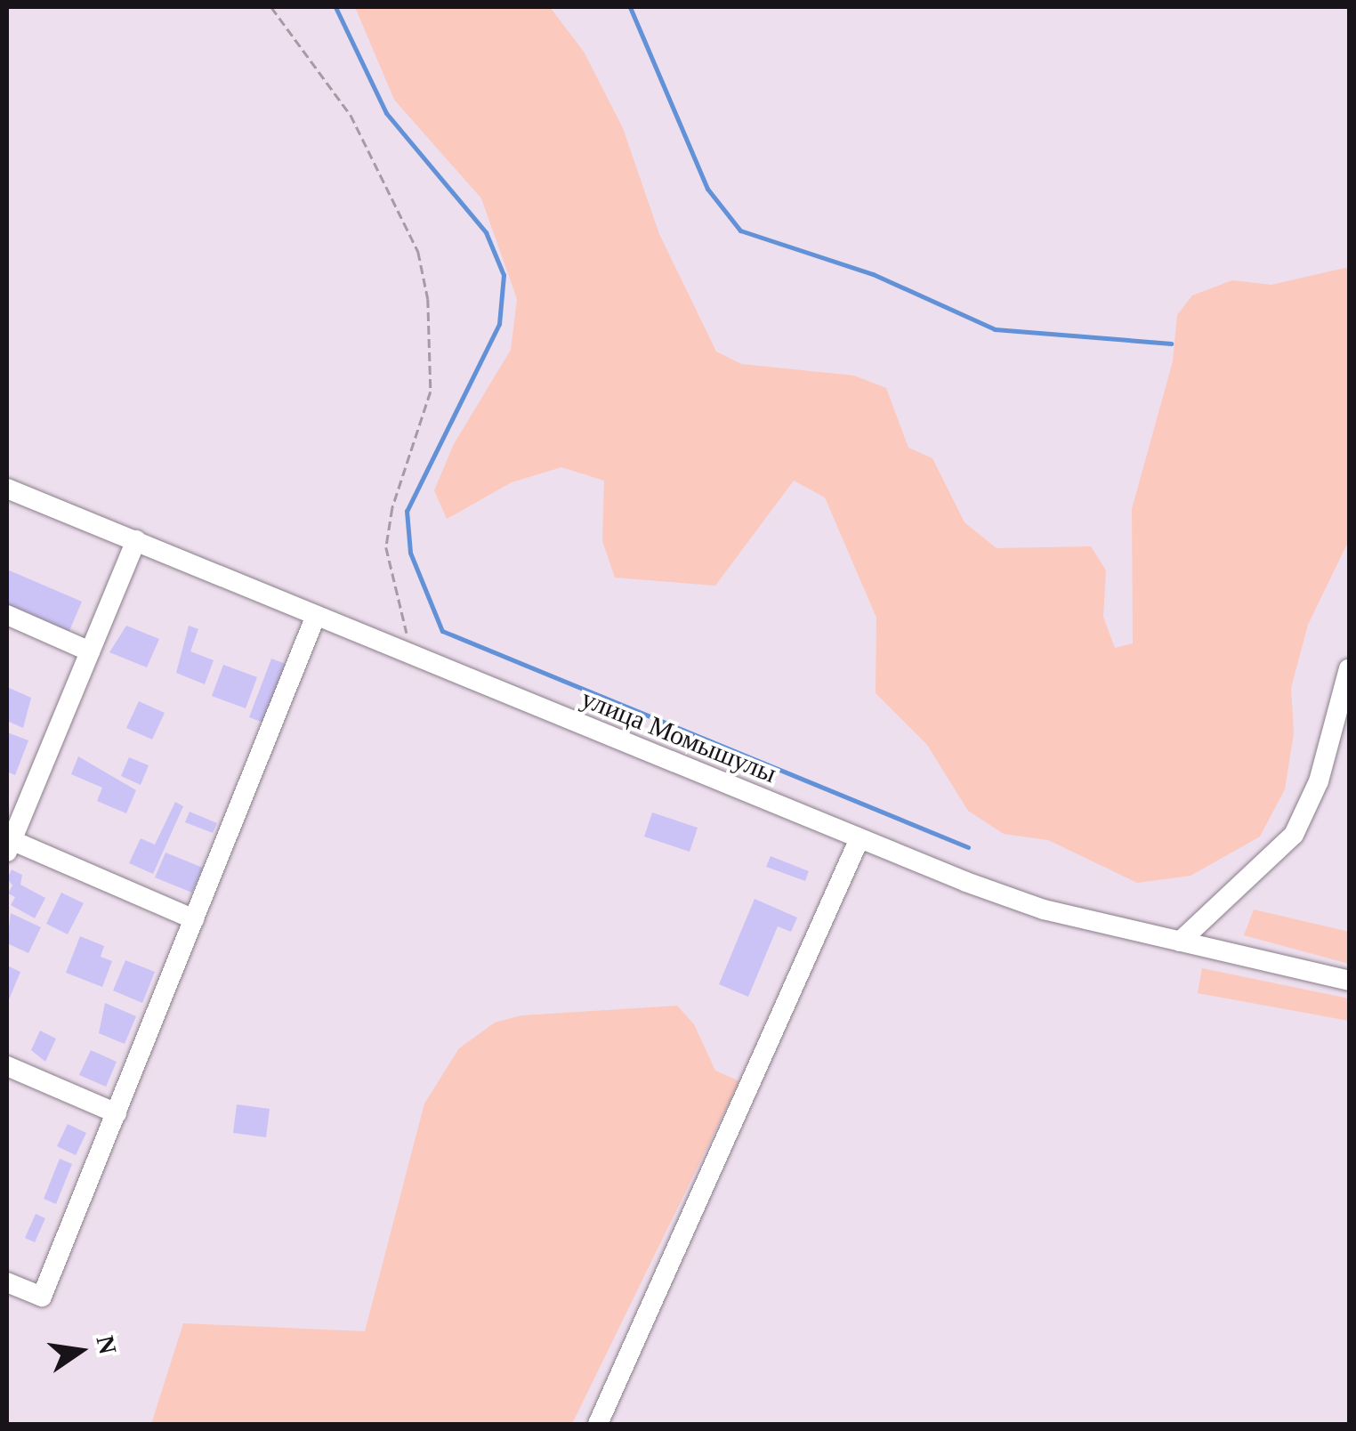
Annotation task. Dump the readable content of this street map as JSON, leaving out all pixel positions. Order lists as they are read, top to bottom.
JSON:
{
  "streets": {
    "street": ["улица Момышулы"]
  },
  "north": "right"
}
